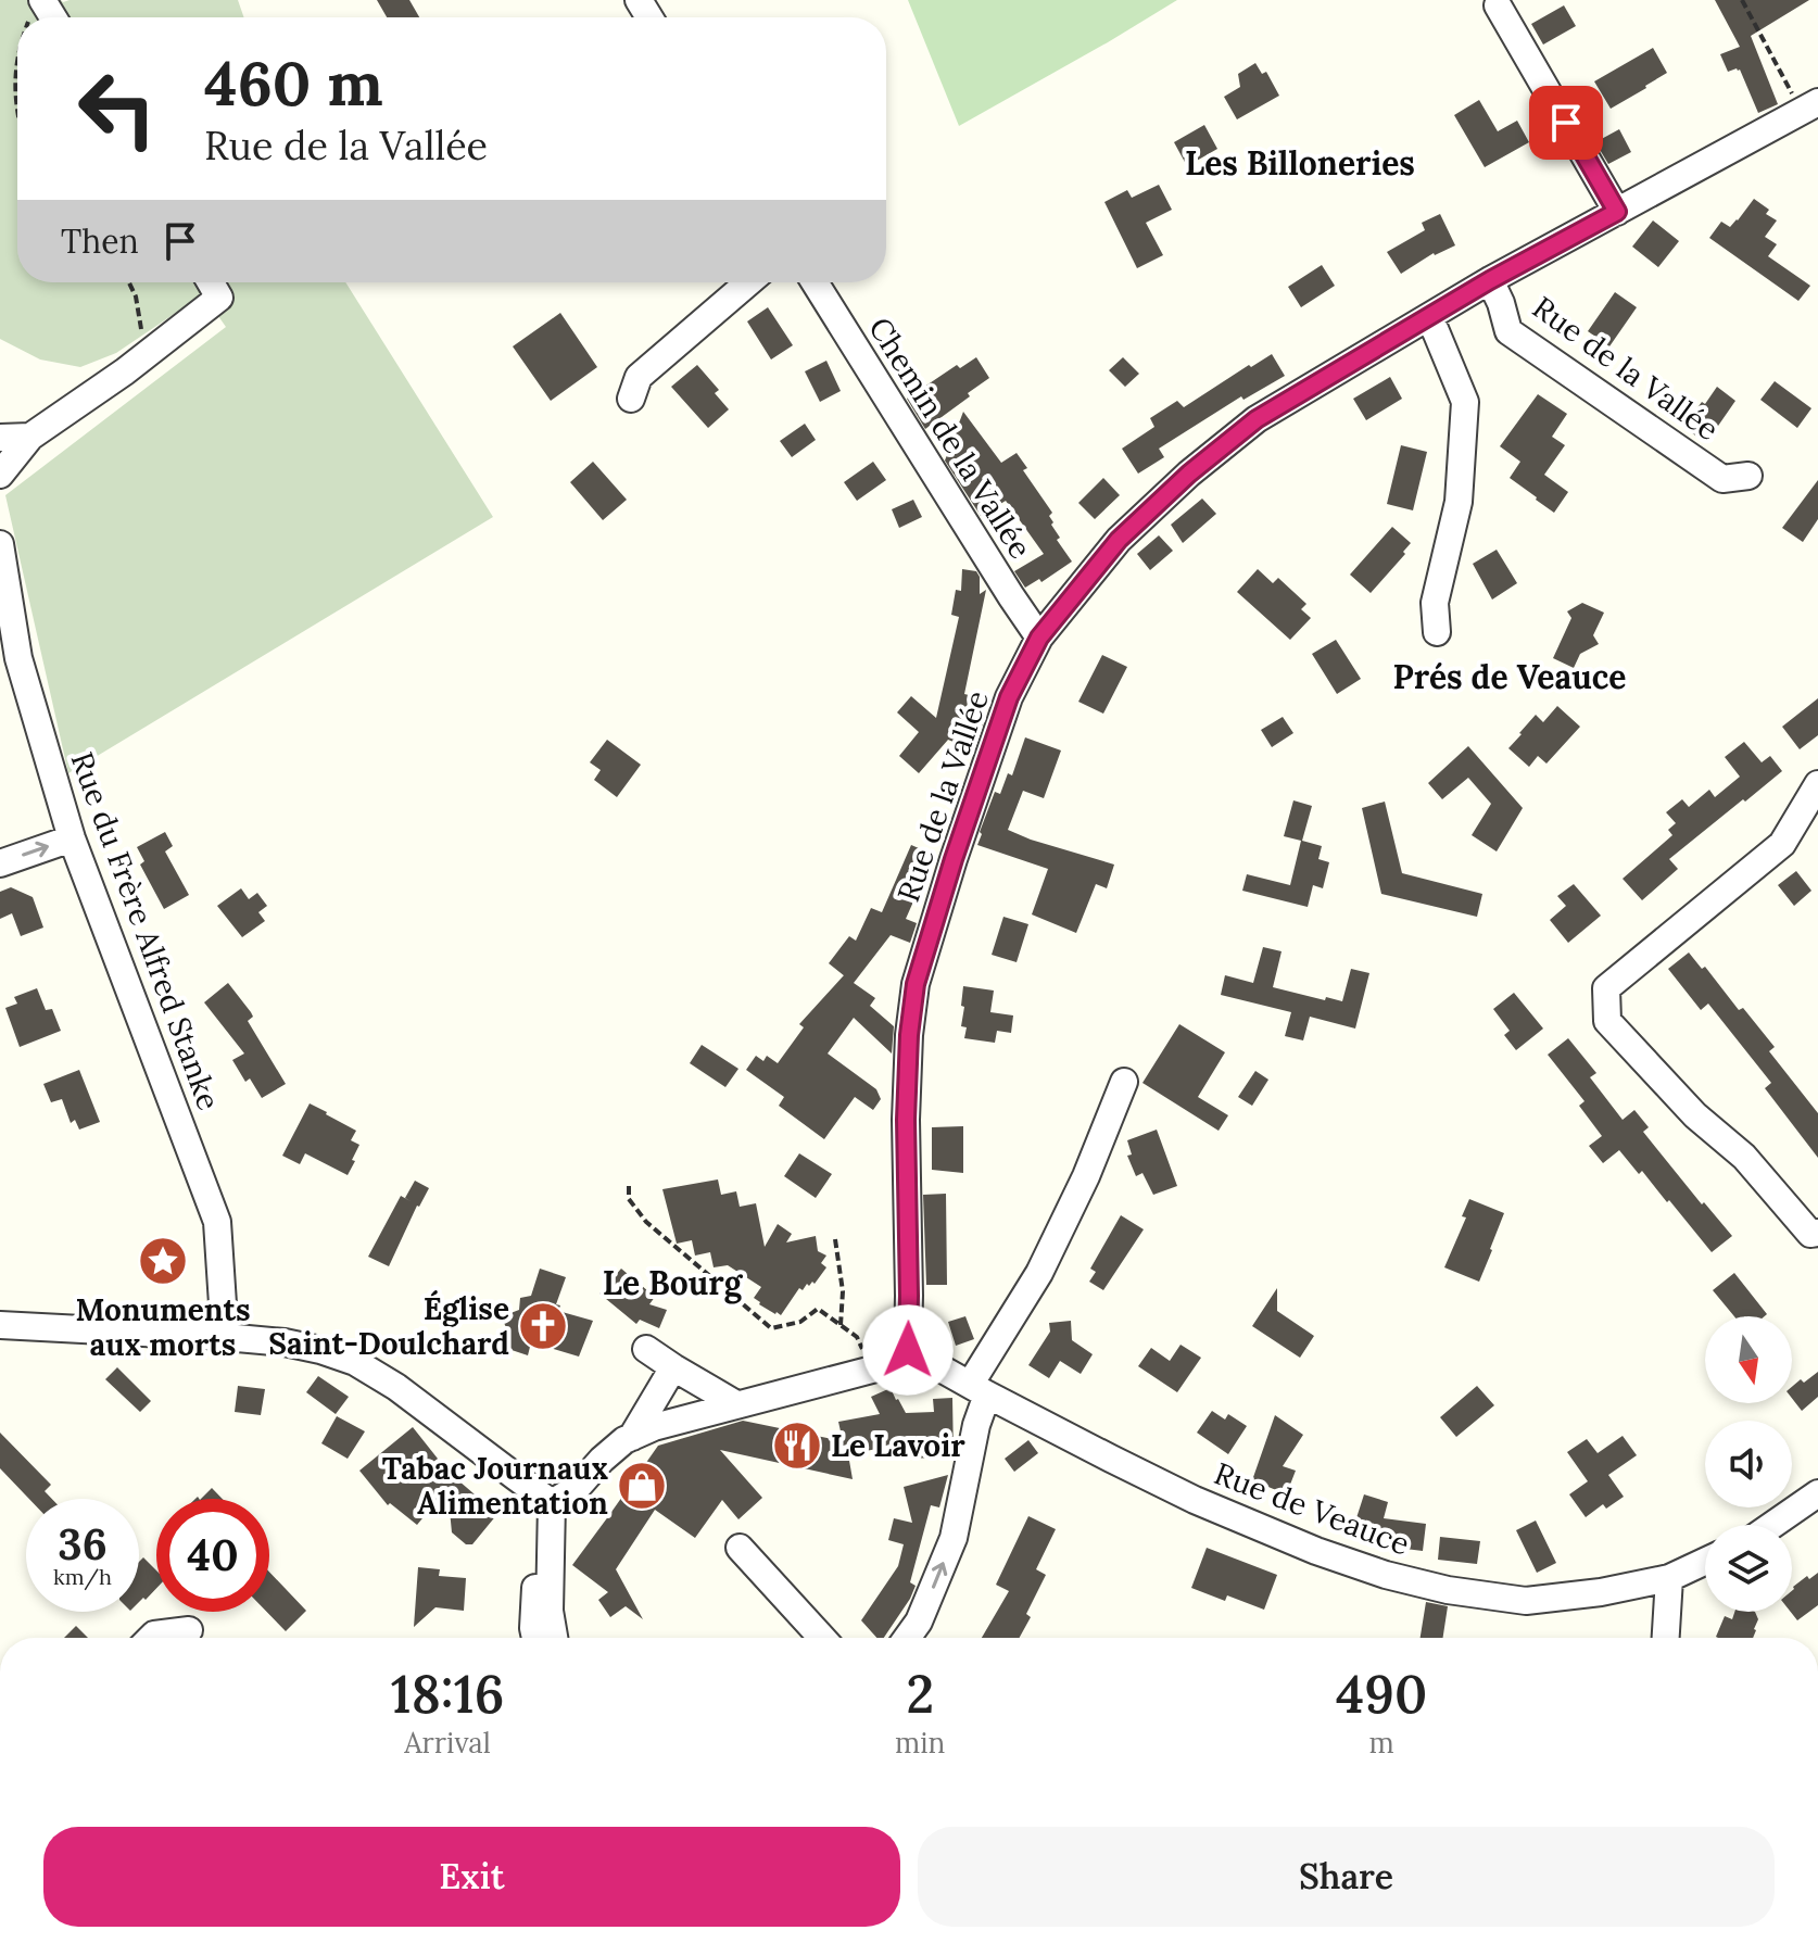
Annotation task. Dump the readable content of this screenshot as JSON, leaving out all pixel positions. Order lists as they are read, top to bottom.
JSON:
{
  "streets": {
    "street": [
      "Rue de la Vallée",
      "Chemin de la Vallée",
      "Rue du Frère Alfred Stanke",
      "Rue de Veauce"
    ]
  },
  "crossings": [
    ["Rue de la Vallée", "Chemin de la Vallée"],
    ["Rue de la Vallée", "Rue de Veauce"]
  ],
  "districts": ["Les Billoneries", "Prés de Veauce", "Le Bourg"],
  "places": {
    "place": ["Monuments aux morts"],
    "church": ["Église Saint-Doulchard"],
    "restaurant": ["Le Lavoir"],
    "shop": ["Tabac Journaux Alimentation"]
  },
  "north": "bottom",
  "page": {
    "turn": ["460 m", "Rue de la Vallée"],
    "then": "Then",
    "speed": "36 km/h",
    "limit": "40",
    "eta": [
      "18:16",
      "Arrival",
      "2",
      "min",
      "490",
      "m"
    ],
    "buttons": ["Exit", "Share"]
  }
}
